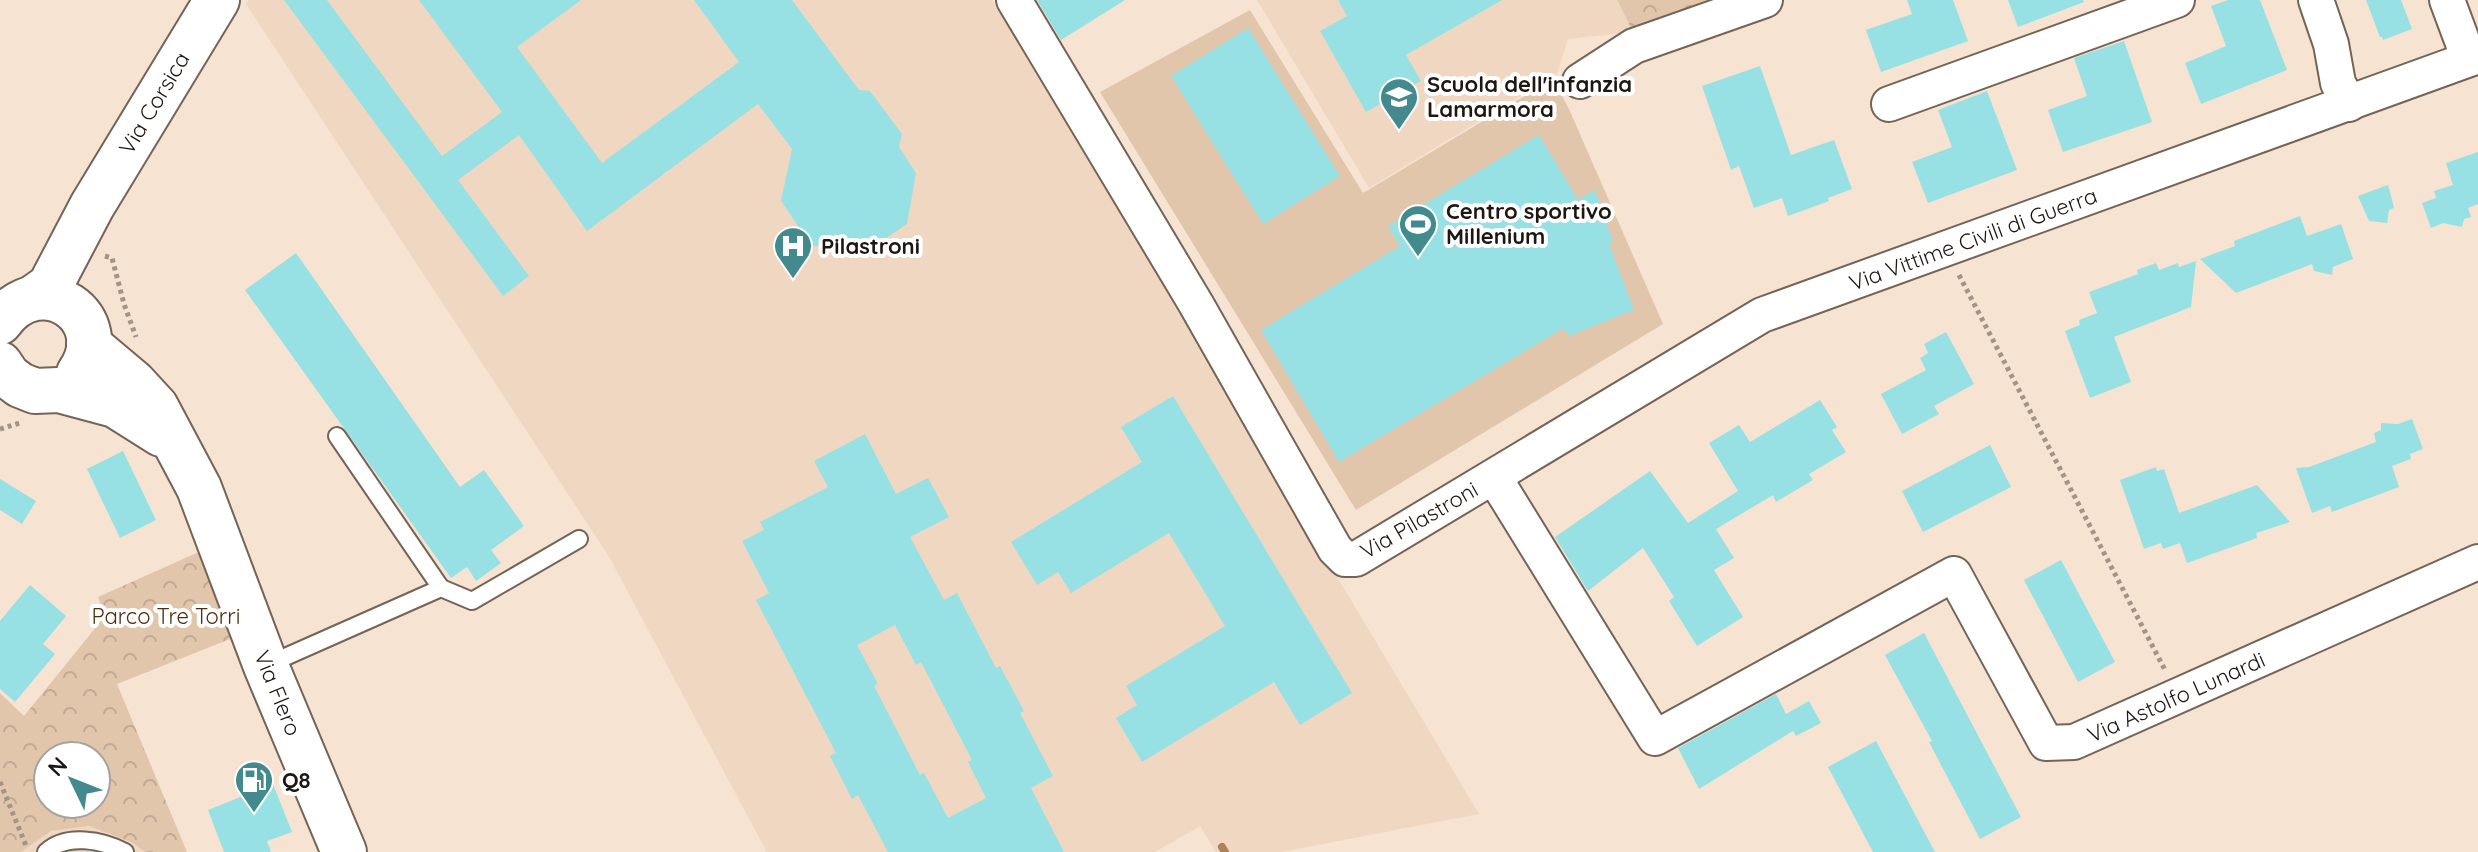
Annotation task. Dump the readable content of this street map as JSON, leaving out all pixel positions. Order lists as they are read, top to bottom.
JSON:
{
  "streets": {
    "street": [
      "Via Corsica",
      "Via Vittime Civili di Guerra",
      "Via Pilastroni",
      "Via Flero",
      "Via Astolfo Lunardi"
    ]
  },
  "crossings": [
    ["Via Corsica", "Via Flero"],
    ["Via Vittime Civili di Guerra", "Via Pilastroni"],
    ["Via Pilastroni", "Via Astolfo Lunardi"]
  ],
  "parks": ["Parco Tre Torri"],
  "places": {
    "school or university": ["Scuola dell'infanzia Lamarmora"],
    "sports": ["Centro sportivo Millenium"],
    "hospital": ["Pilastroni"],
    "fuel station": ["Q8"]
  },
  "north": "top left"
}
